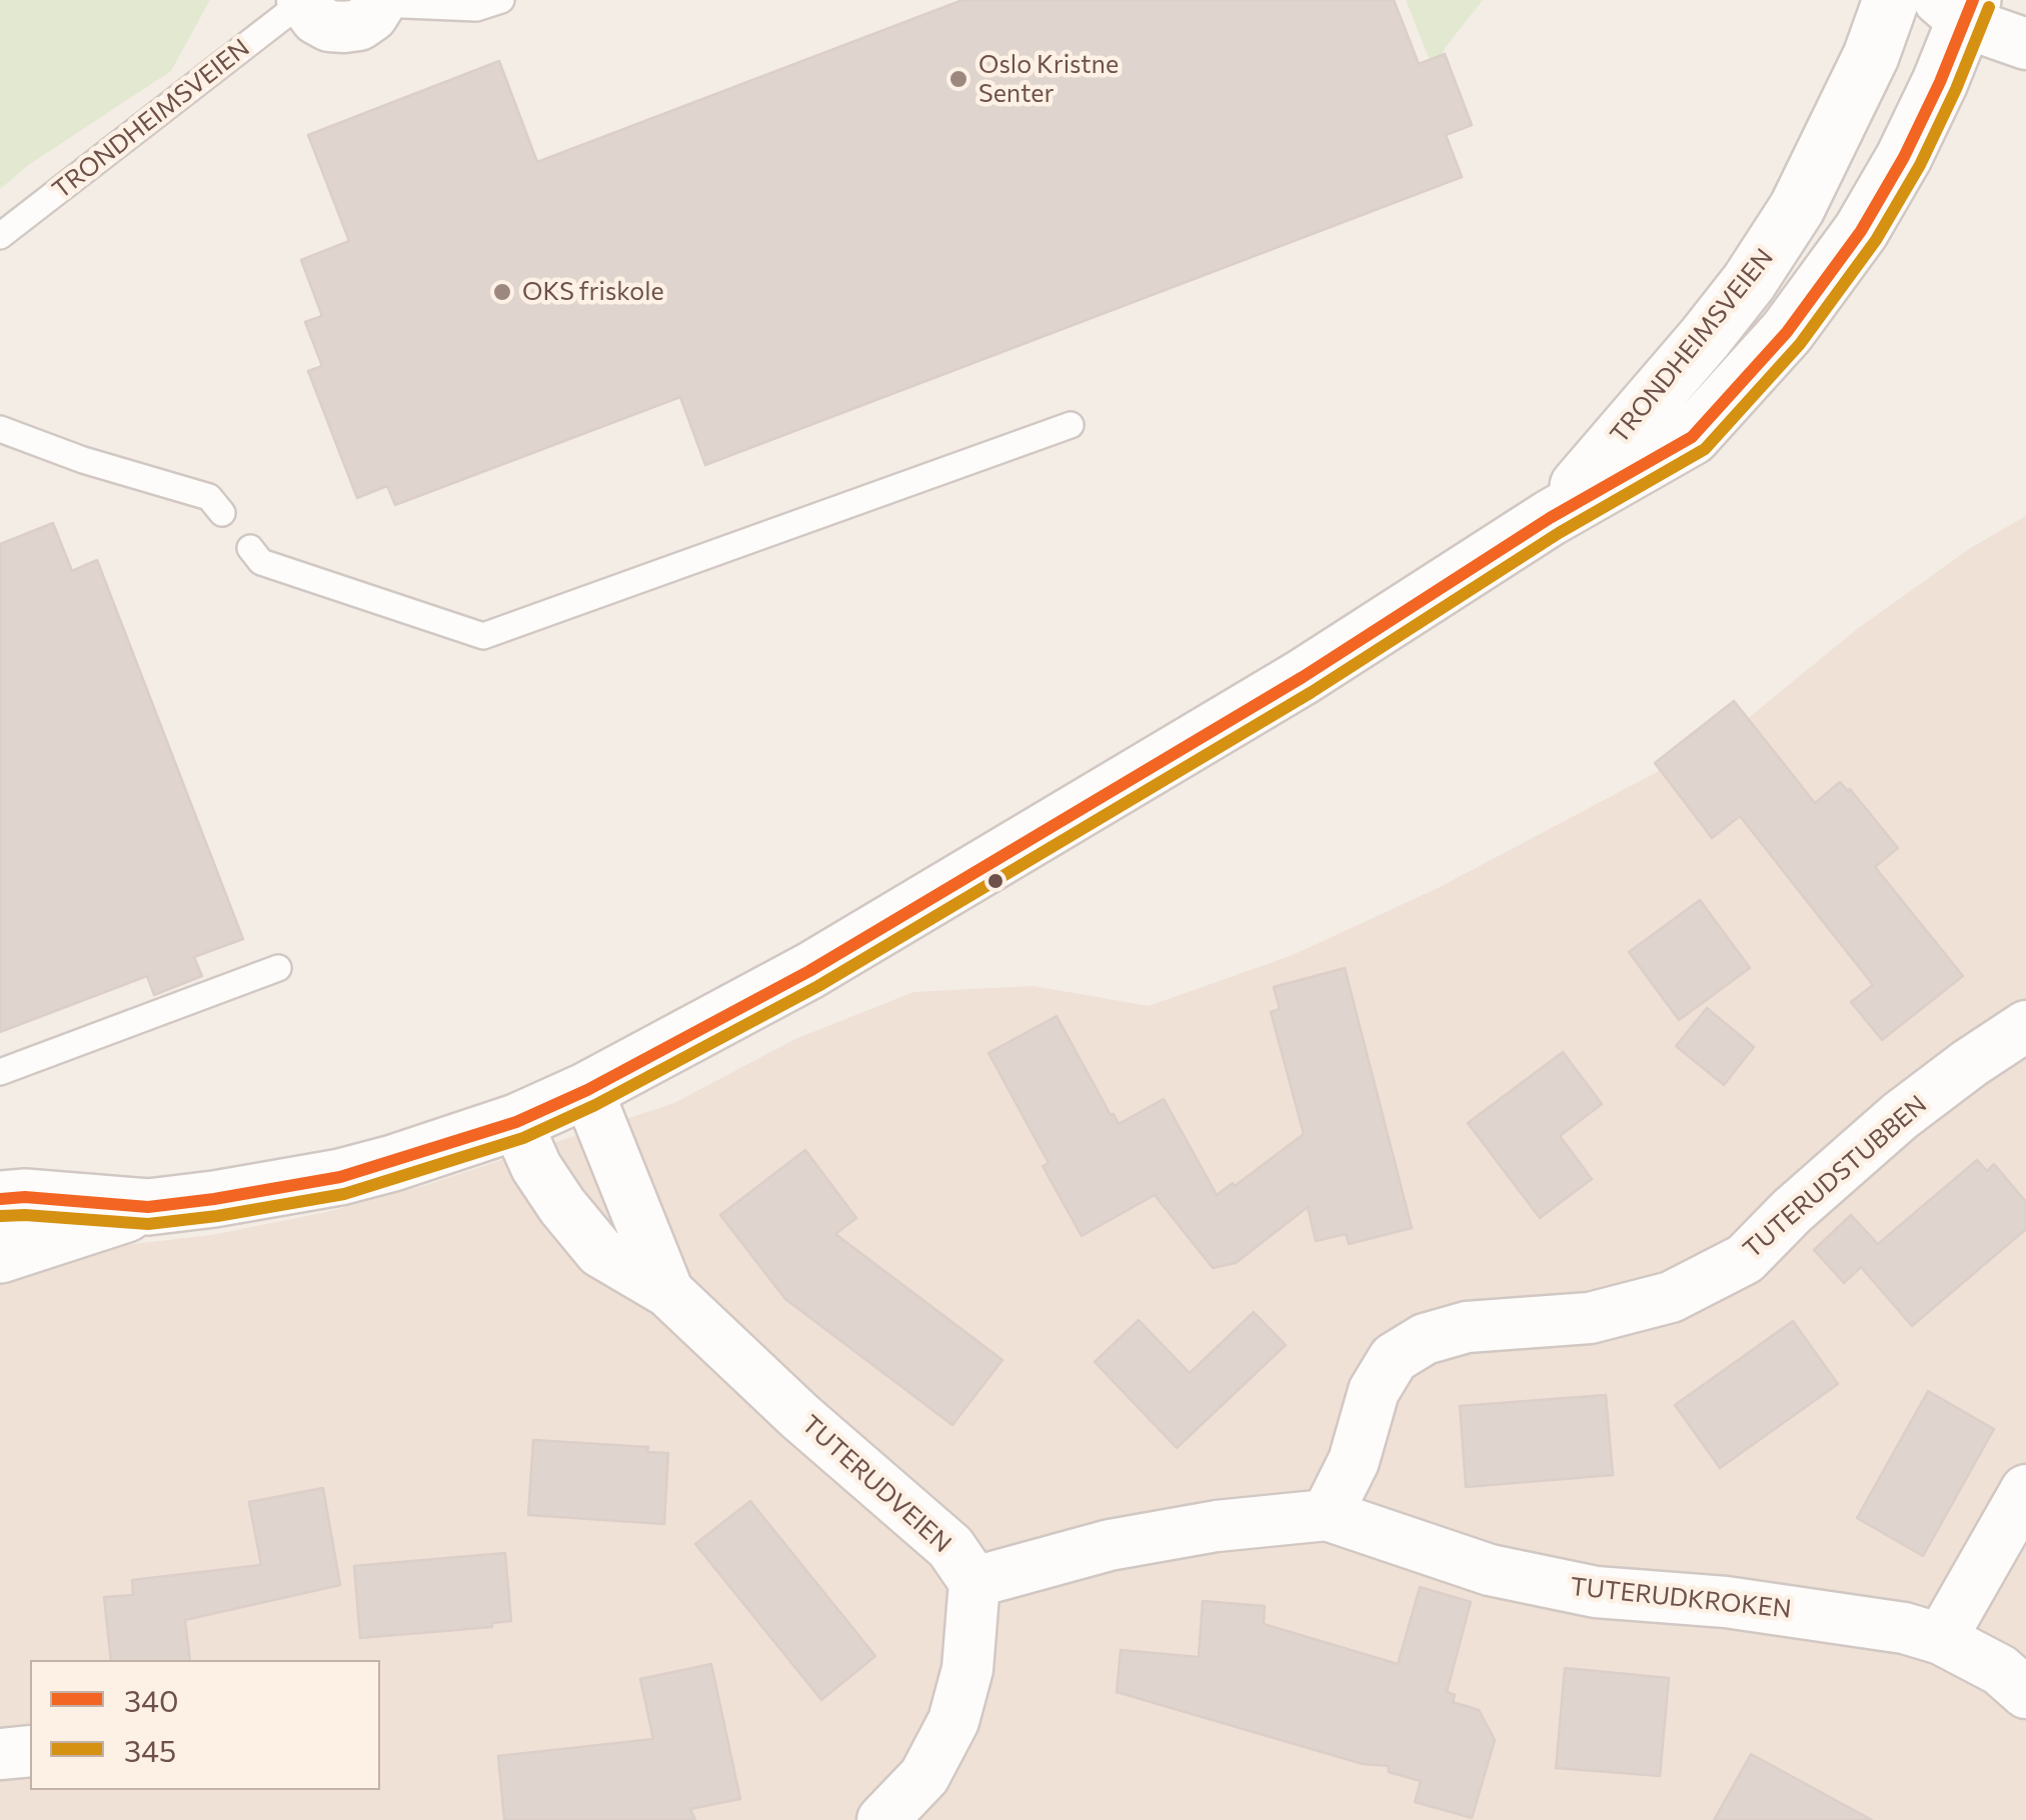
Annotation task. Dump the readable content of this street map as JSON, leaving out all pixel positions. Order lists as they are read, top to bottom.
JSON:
{
  "streets": {
    "main road": ["TRONDHEIMSVEIEN"],
    "street": ["TUTERUDSTUBBEN", "TUTERUDVEIEN", "TUTERUDKROKEN"]
  },
  "crossings": [
    ["TRONDHEIMSVEIEN", "TUTERUDVEIEN"],
    ["TUTERUDSTUBBEN", "TUTERUDKROKEN"],
    ["TUTERUDVEIEN", "TUTERUDKROKEN"]
  ],
  "places": ["Oslo Kristne Senter", "OKS friskole"],
  "lines": ["transit line 340", "transit line 345"],
  "legend": ["340", "345"]
}
